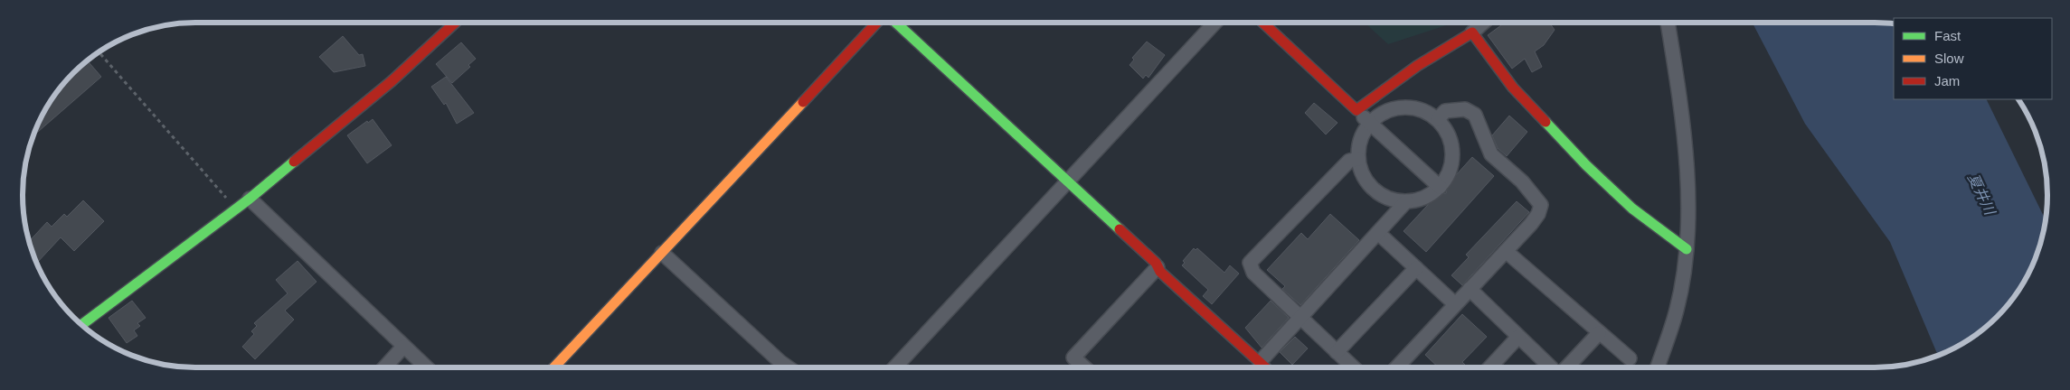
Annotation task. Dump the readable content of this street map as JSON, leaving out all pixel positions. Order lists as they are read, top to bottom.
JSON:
{
  "water": ["夏井川"],
  "legend": ["Fast", "Slow", "Jam"]
}
